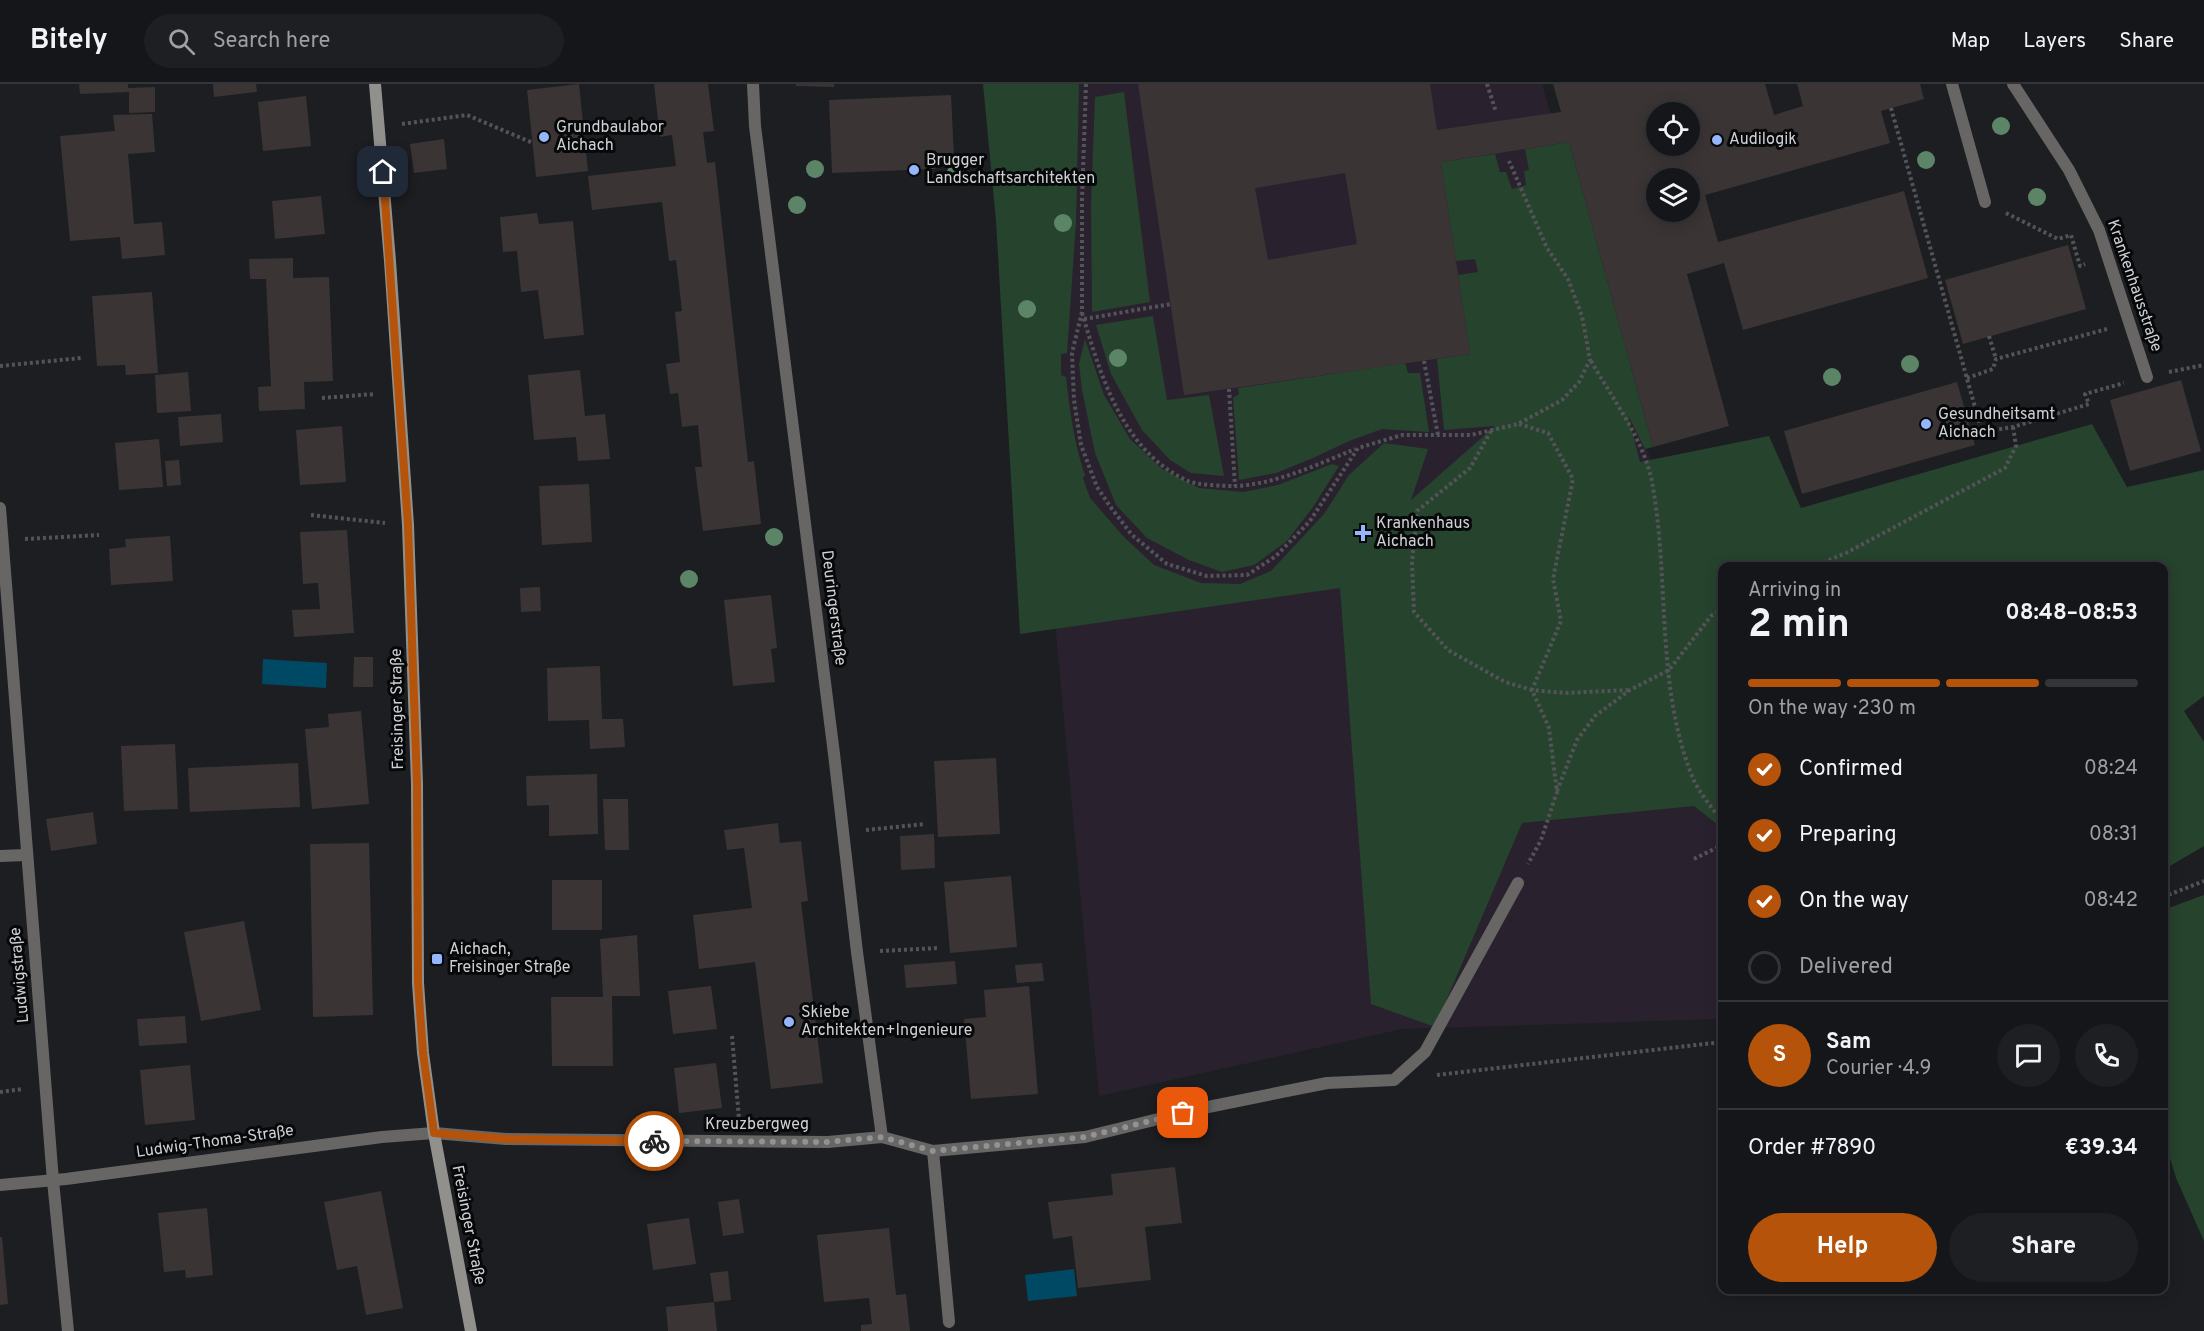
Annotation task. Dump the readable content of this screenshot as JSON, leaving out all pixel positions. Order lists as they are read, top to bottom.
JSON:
{
  "streets": {
    "main road": ["Freisinger Straße"],
    "street": [
      "Krankenhausstraße",
      "Deuringerstraße",
      "Ludwigstraße",
      "Kreuzbergweg",
      "Ludwig-Thoma-Straße"
    ]
  },
  "crossings": [
    ["Deuringerstraße", "Kreuzbergweg"],
    ["Freisinger Straße", "Kreuzbergweg"],
    ["Freisinger Straße", "Ludwig-Thoma-Straße"],
    ["Ludwigstraße", "Ludwig-Thoma-Straße"],
    ["Kreuzbergweg", "Ludwig-Thoma-Straße"]
  ],
  "places": {
    "other": [
      "Grundbaulabor Aichach",
      "Audilogik",
      "Brugger Landschaftsarchitekten",
      "Gesundheitsamt Aichach",
      "Skiebe Architekten+Ingenieure"
    ],
    "health": ["Krankenhaus Aichach"],
    "transit": ["Aichach, Freisinger Straße"]
  },
  "page": {
    "header": "Bitely",
    "search": "Search here",
    "nav": ["Map", "Layers", "Share"],
    "heading": ["2 min", "Arriving in", "08:48–08:53"],
    "panel": [
      "Sam",
      "Courier · 4.9",
      "Order #7890",
      "€39.34"
    ],
    "bar": "On the way · 230 m",
    "list": [
      ["Confirmed", "08:24"],
      ["Preparing", "08:31"],
      ["On the way", "08:42"],
      "Delivered"
    ],
    "round": "S",
    "buttons": ["Help", "Share"]
  }
}
